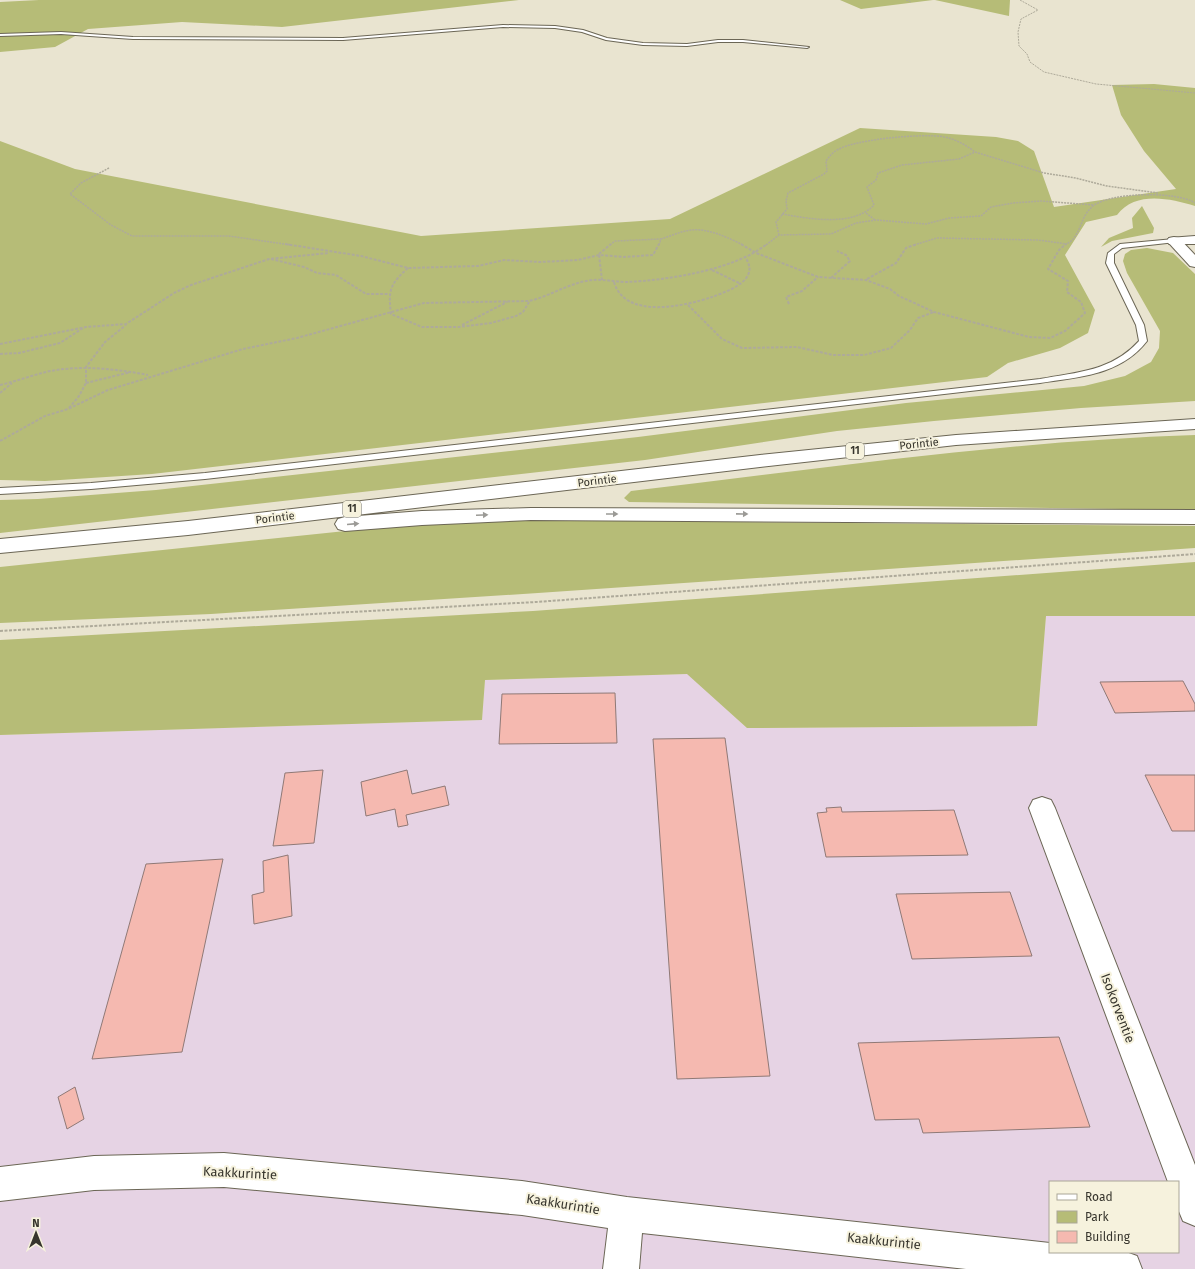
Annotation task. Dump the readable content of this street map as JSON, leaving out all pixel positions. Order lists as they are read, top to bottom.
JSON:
{
  "streets": {
    "main road": [
      "Porintie",
      "11",
      "Isokorventie",
      "Kaakkurintie"
    ]
  },
  "legend": ["Road", "Park", "Building"],
  "north": "top"
}
